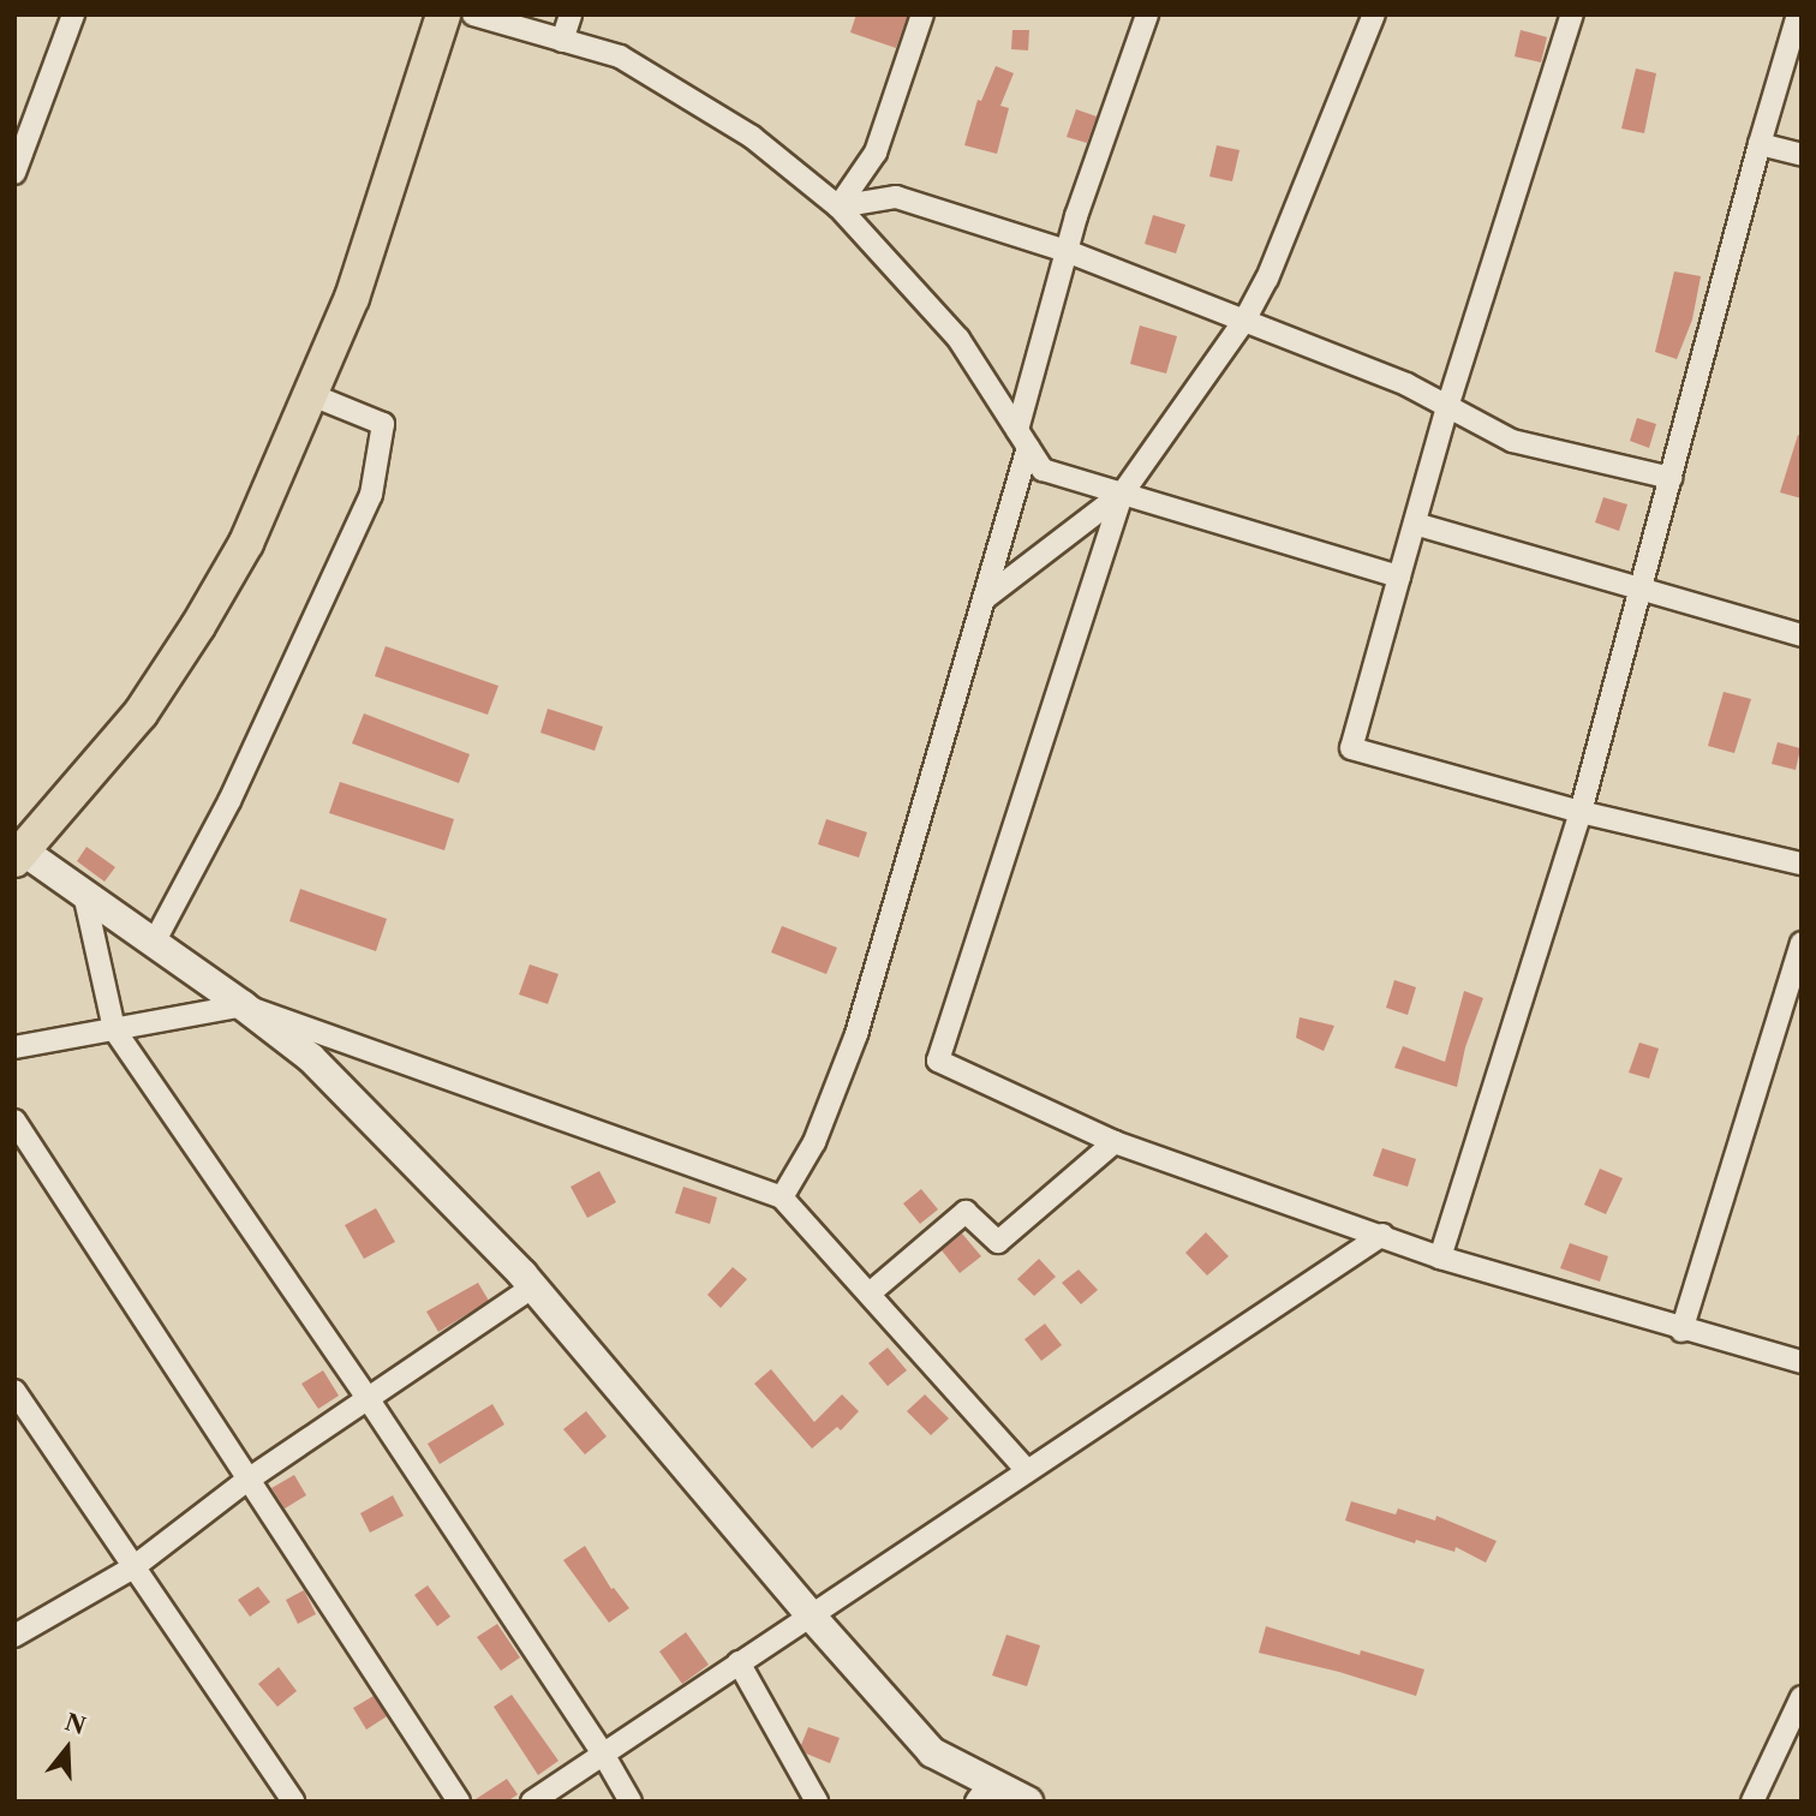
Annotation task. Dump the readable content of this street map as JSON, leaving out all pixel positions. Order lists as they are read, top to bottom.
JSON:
{
  "north": "top"
}
